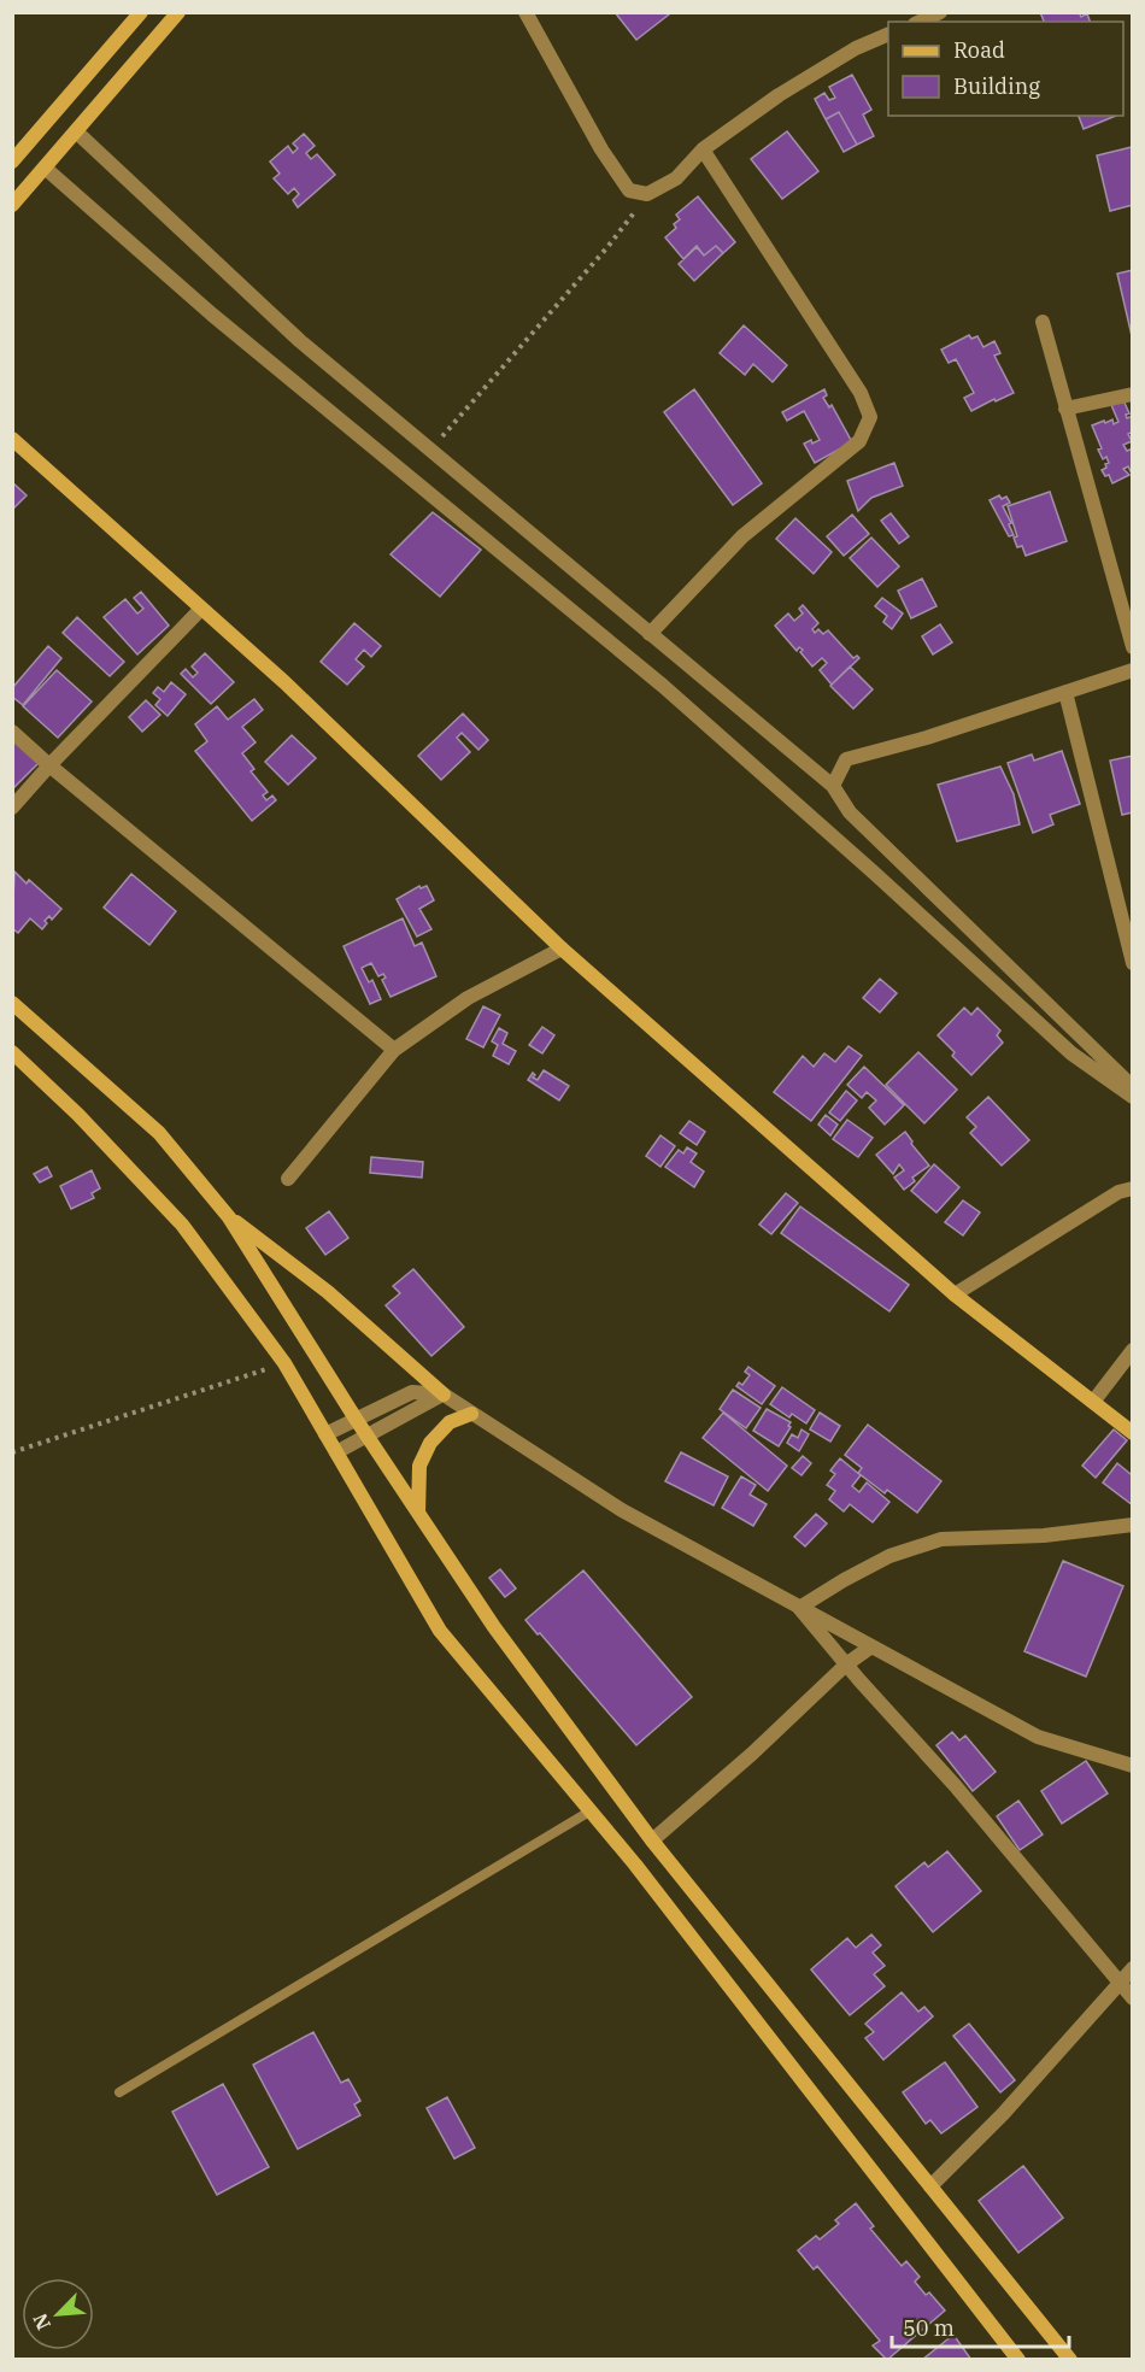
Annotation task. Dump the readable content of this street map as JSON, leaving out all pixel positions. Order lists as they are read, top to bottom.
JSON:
{
  "legend": ["Road", "Building"],
  "scale_bar": "50 m",
  "north": "bottom left"
}
